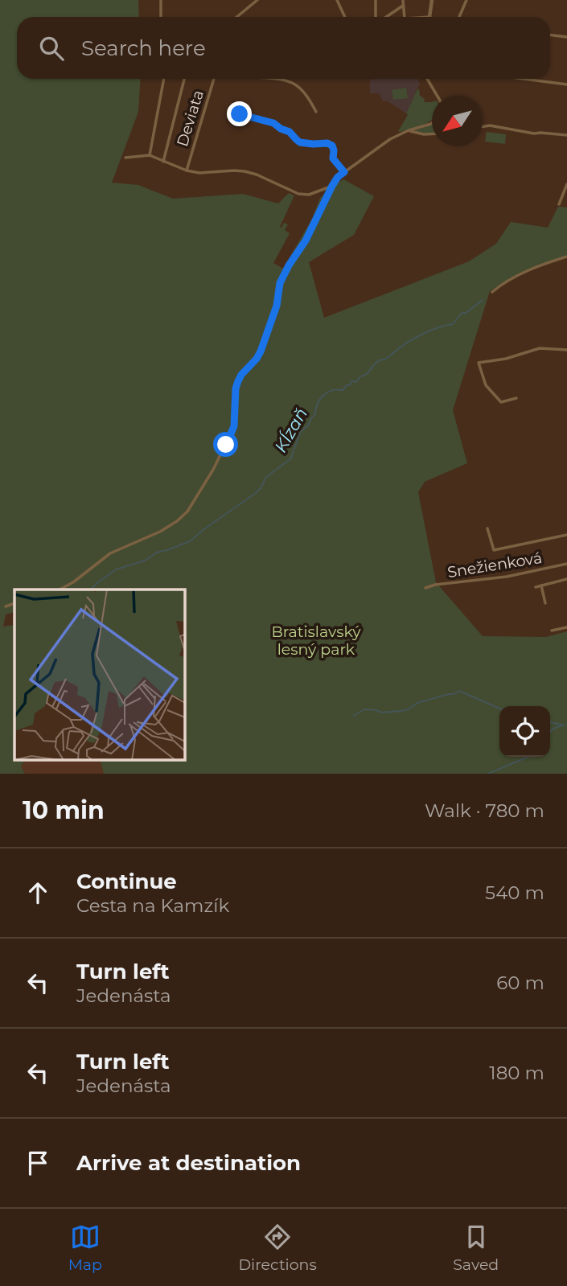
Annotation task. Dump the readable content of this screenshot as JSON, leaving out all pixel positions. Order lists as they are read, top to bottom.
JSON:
{
  "streets": {
    "street": ["Deviata", "Snežienková"]
  },
  "water": ["Kĺzaň"],
  "parks": ["Bratislavský lesný park"],
  "north": "bottom left",
  "page": {
    "search": "Search here",
    "heading": ["10 min", "Walk · 780 m"],
    "list": [
      ["Continue", "Cesta na Kamzík", "540 m"],
      ["Turn left", "Jedenásta", "60 m"],
      ["Turn left", "Jedenásta", "180 m"],
      "Arrive at destination"
    ],
    "nav": ["Map", "Directions", "Saved"]
  }
}
